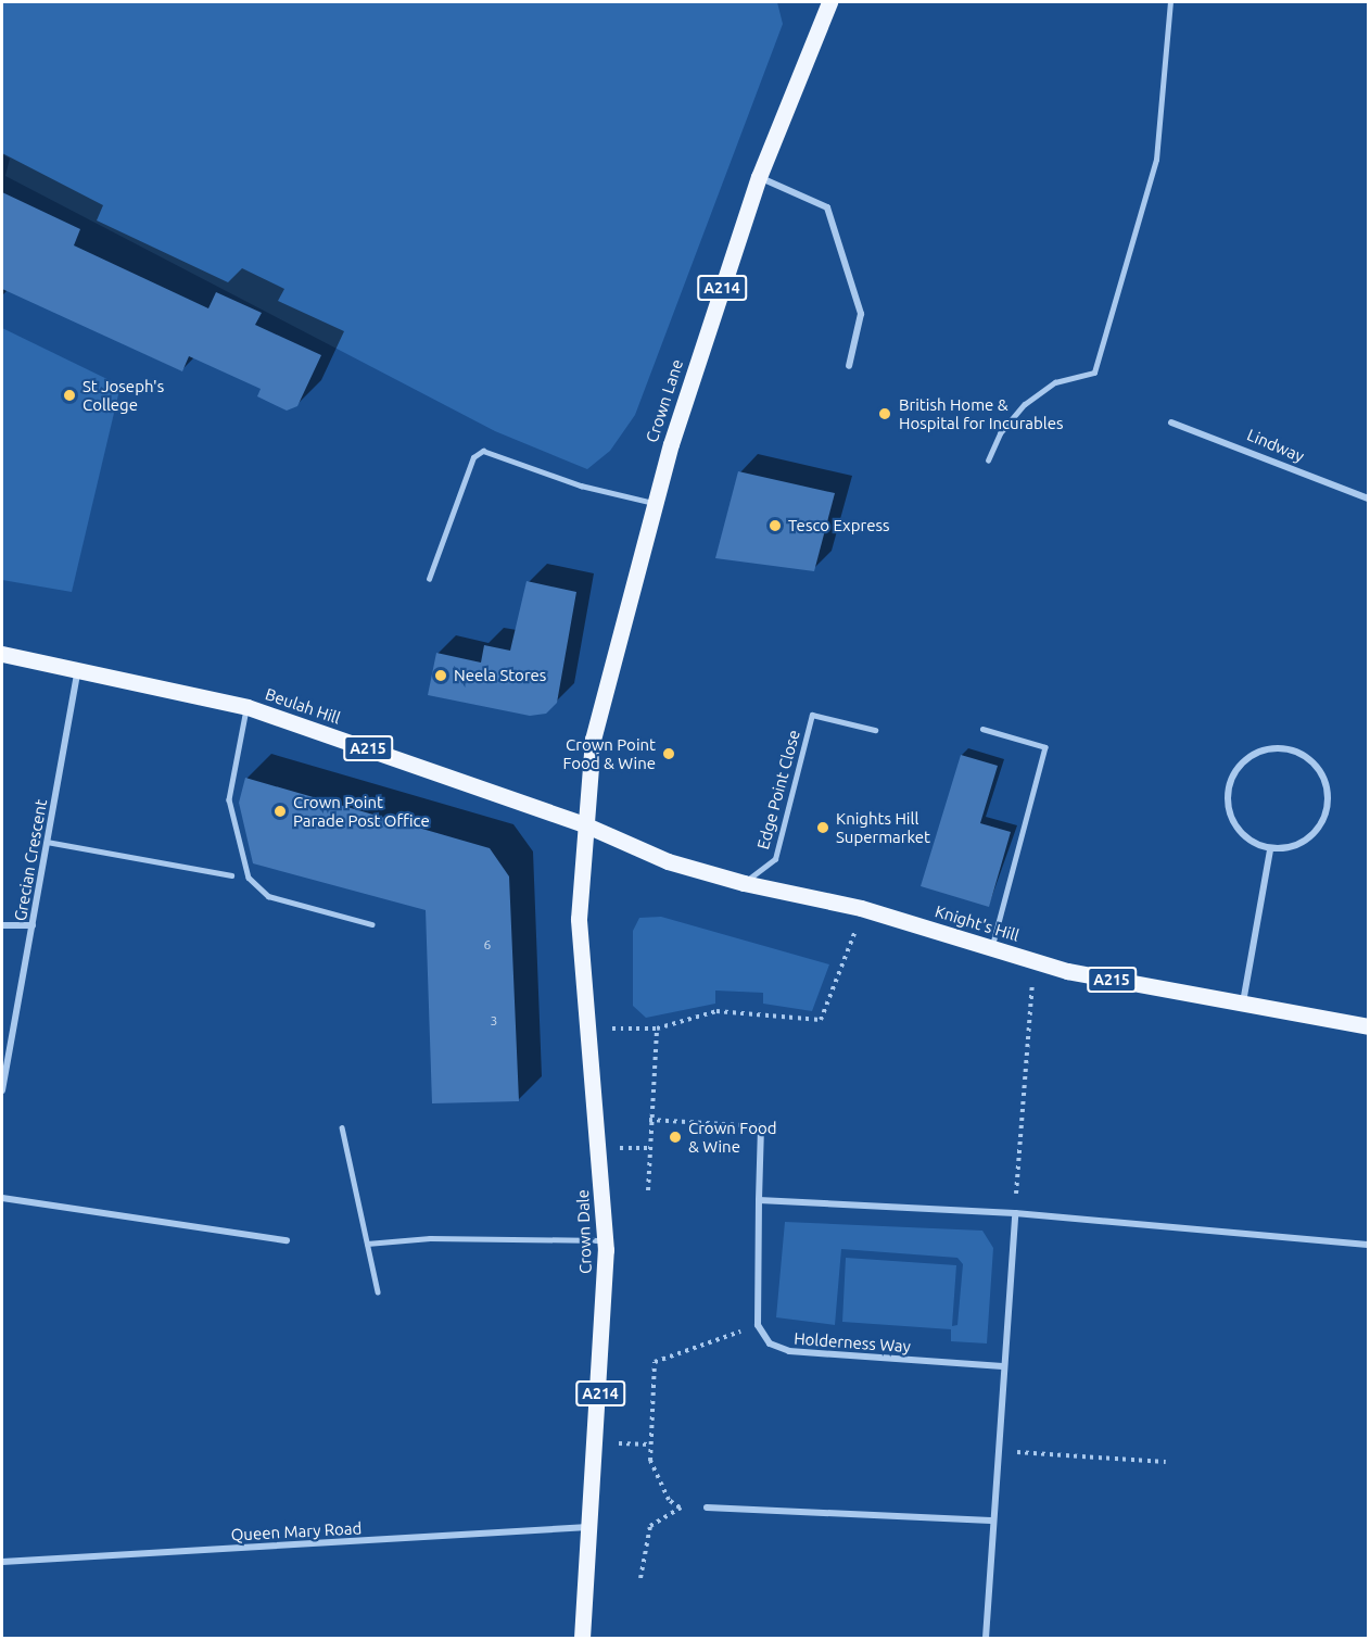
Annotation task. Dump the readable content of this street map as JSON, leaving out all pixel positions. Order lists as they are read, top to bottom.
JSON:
{
  "streets": {
    "main road": [
      "A214",
      "Crown Lane",
      "Beulah Hill",
      "A215",
      "Knight's Hill",
      "Crown Dale"
    ],
    "street": [
      "Lindway",
      "Grecian Crescent",
      "Holderness Way",
      "Queen Mary Road"
    ],
    "lane": ["Edge Point Close"]
  },
  "crossings": [
    ["Crown Lane", "Beulah Hill"],
    ["Crown Lane", "Knight's Hill"],
    ["Crown Lane", "Crown Dale"],
    ["Beulah Hill", "Grecian Crescent"],
    ["Beulah Hill", "Knight's Hill"],
    ["Beulah Hill", "Crown Dale"],
    ["Edge Point Close", "Knight's Hill"],
    ["Knight's Hill", "Crown Dale"],
    ["Crown Dale", "Queen Mary Road"]
  ],
  "places": [
    "St Joseph's College",
    "British Home & Hospital for Incurables",
    "Tesco Express",
    "Neela Stores",
    "Crown Point Food & Wine",
    "Crown Point Parade Post Office",
    "Knights Hill Supermarket",
    "Crown Food & Wine"
  ],
  "house_numbers": ["6", "3"]
}
